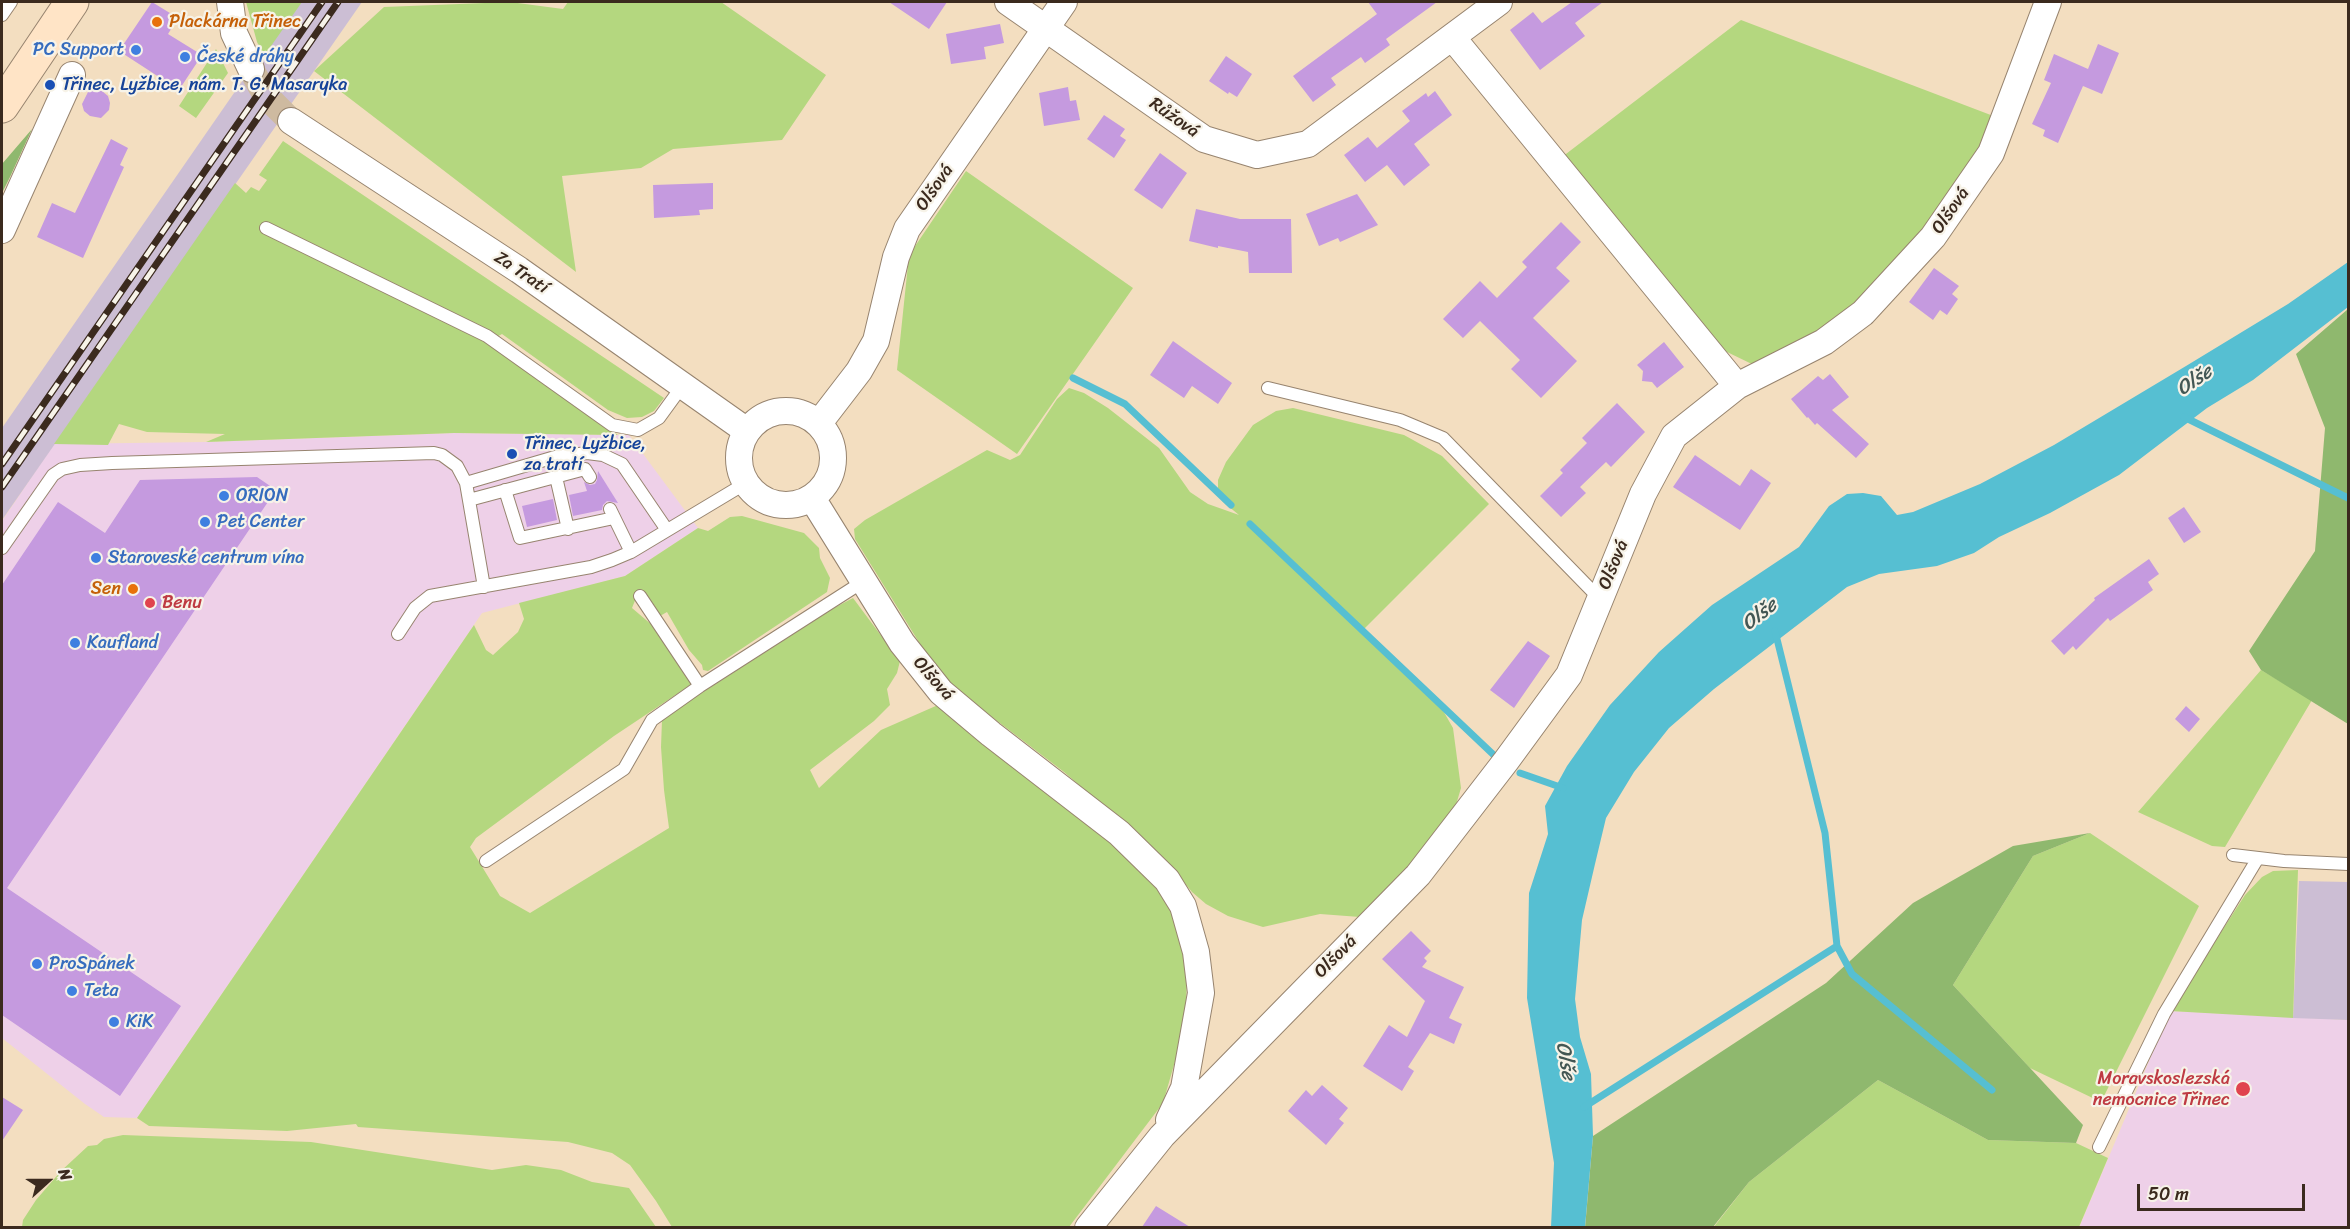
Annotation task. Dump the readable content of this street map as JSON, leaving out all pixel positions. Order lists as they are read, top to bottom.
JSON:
{
  "streets": {
    "street": ["Růžová", "Olšová", "Za Tratí"]
  },
  "crossings": [
    ["Růžová", "Olšová"],
    ["Olšová", "Za Tratí"]
  ],
  "water": ["Olše"],
  "places": [
    "Plackárna Třinec",
    "PC Support",
    "České dráhy",
    "Třinec, Lyžbice, nám. T. G. Masaryka",
    "Třinec, Lyžbice, za tratí",
    "ORION",
    "Pet Center",
    "Staroveské centrum vína",
    "Sen",
    "Benu",
    "Kaufland",
    "ProSpánek",
    "Teta",
    "KiK",
    "Moravskoslezská nemocnice Třinec"
  ],
  "scale_bar": "50 m",
  "north": "right"
}
